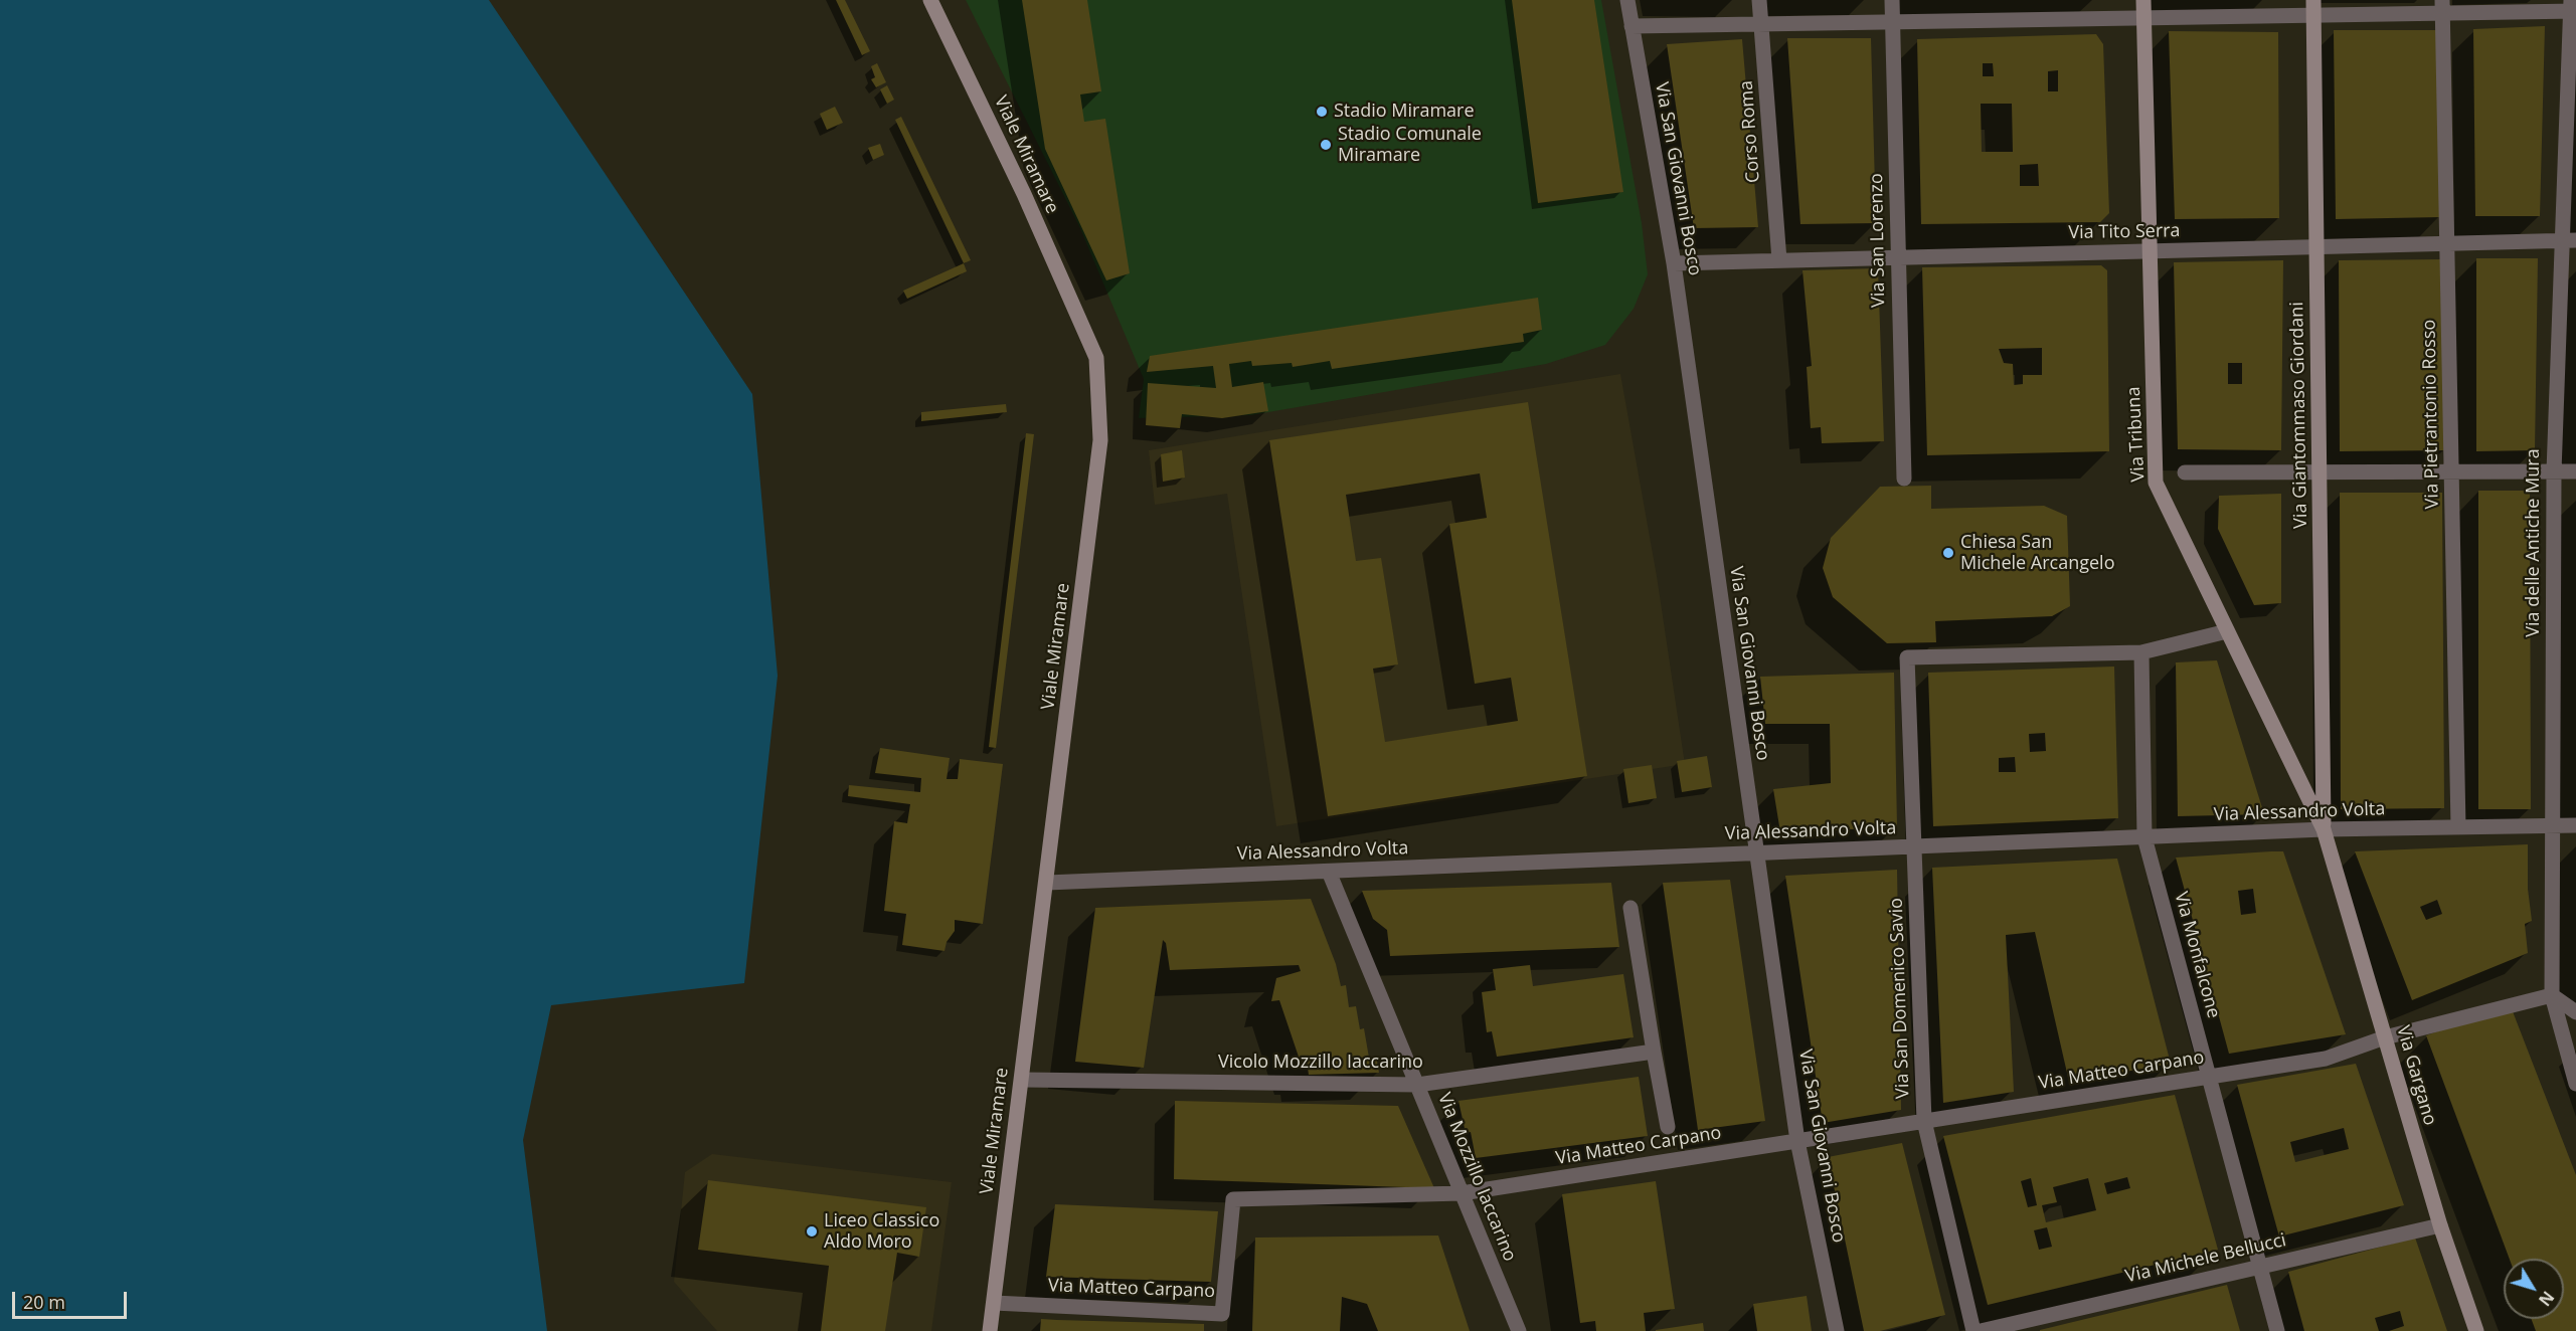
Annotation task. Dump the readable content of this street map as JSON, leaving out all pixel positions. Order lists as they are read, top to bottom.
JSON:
{
  "streets": {
    "main road": [
      "Viale Miramare",
      "Via Giantommaso Giordani",
      "Via Tribuna",
      "Via Gargano"
    ],
    "street": [
      "Corso Roma",
      "Via San Giovanni Bosco",
      "Via Tito Serra",
      "Via San Lorenzo",
      "Via Pietrantonio Rosso",
      "Via delle Antiche Mura",
      "Via Alessandro Volta",
      "Via Monfalcone",
      "Via San Domenico Savio",
      "Vicolo Mozzillo Iaccarino",
      "Via Matteo Carpano",
      "Via Mozzillo Iaccarino",
      "Via Michele Bellucci"
    ]
  },
  "crossings": [
    ["Corso Roma", "Via Tito Serra"],
    ["Viale Miramare", "Via Alessandro Volta"],
    ["Viale Miramare", "Vicolo Mozzillo Iaccarino"],
    ["Viale Miramare", "Via Matteo Carpano"],
    ["Via San Giovanni Bosco", "Via Tito Serra"],
    ["Via San Giovanni Bosco", "Via Alessandro Volta"],
    ["Via San Giovanni Bosco", "Via Matteo Carpano"],
    ["Via Tito Serra", "Via San Lorenzo"],
    ["Via Tito Serra", "Via Pietrantonio Rosso"],
    ["Via Tito Serra", "Via Giantommaso Giordani"],
    ["Via Tito Serra", "Via Tribuna"],
    ["Via Tito Serra", "Via delle Antiche Mura"],
    ["Via Pietrantonio Rosso", "Via Alessandro Volta"],
    ["Via Giantommaso Giordani", "Via Tribuna"],
    ["Via Giantommaso Giordani", "Via Alessandro Volta"],
    ["Via Giantommaso Giordani", "Via Gargano"],
    ["Via Tribuna", "Via Alessandro Volta"],
    ["Via Tribuna", "Via Gargano"],
    ["Via delle Antiche Mura", "Via Alessandro Volta"],
    ["Via delle Antiche Mura", "Via Matteo Carpano"],
    ["Via Alessandro Volta", "Via Monfalcone"],
    ["Via Alessandro Volta", "Via San Domenico Savio"],
    ["Via Alessandro Volta", "Via Gargano"],
    ["Via Alessandro Volta", "Via Mozzillo Iaccarino"],
    ["Via Monfalcone", "Via San Domenico Savio"],
    ["Via Monfalcone", "Via Matteo Carpano"],
    ["Via Monfalcone", "Via Michele Bellucci"],
    ["Via San Domenico Savio", "Via Matteo Carpano"],
    ["Vicolo Mozzillo Iaccarino", "Via Mozzillo Iaccarino"],
    ["Via Matteo Carpano", "Via Gargano"],
    ["Via Matteo Carpano", "Via Mozzillo Iaccarino"],
    ["Via Gargano", "Via Michele Bellucci"]
  ],
  "places": [
    "Stadio Miramare",
    "Stadio Comunale Miramare",
    "Chiesa San Michele Arcangelo",
    "Liceo Classico Aldo Moro"
  ],
  "scale_bar": "20 m",
  "north": "bottom right"
}
